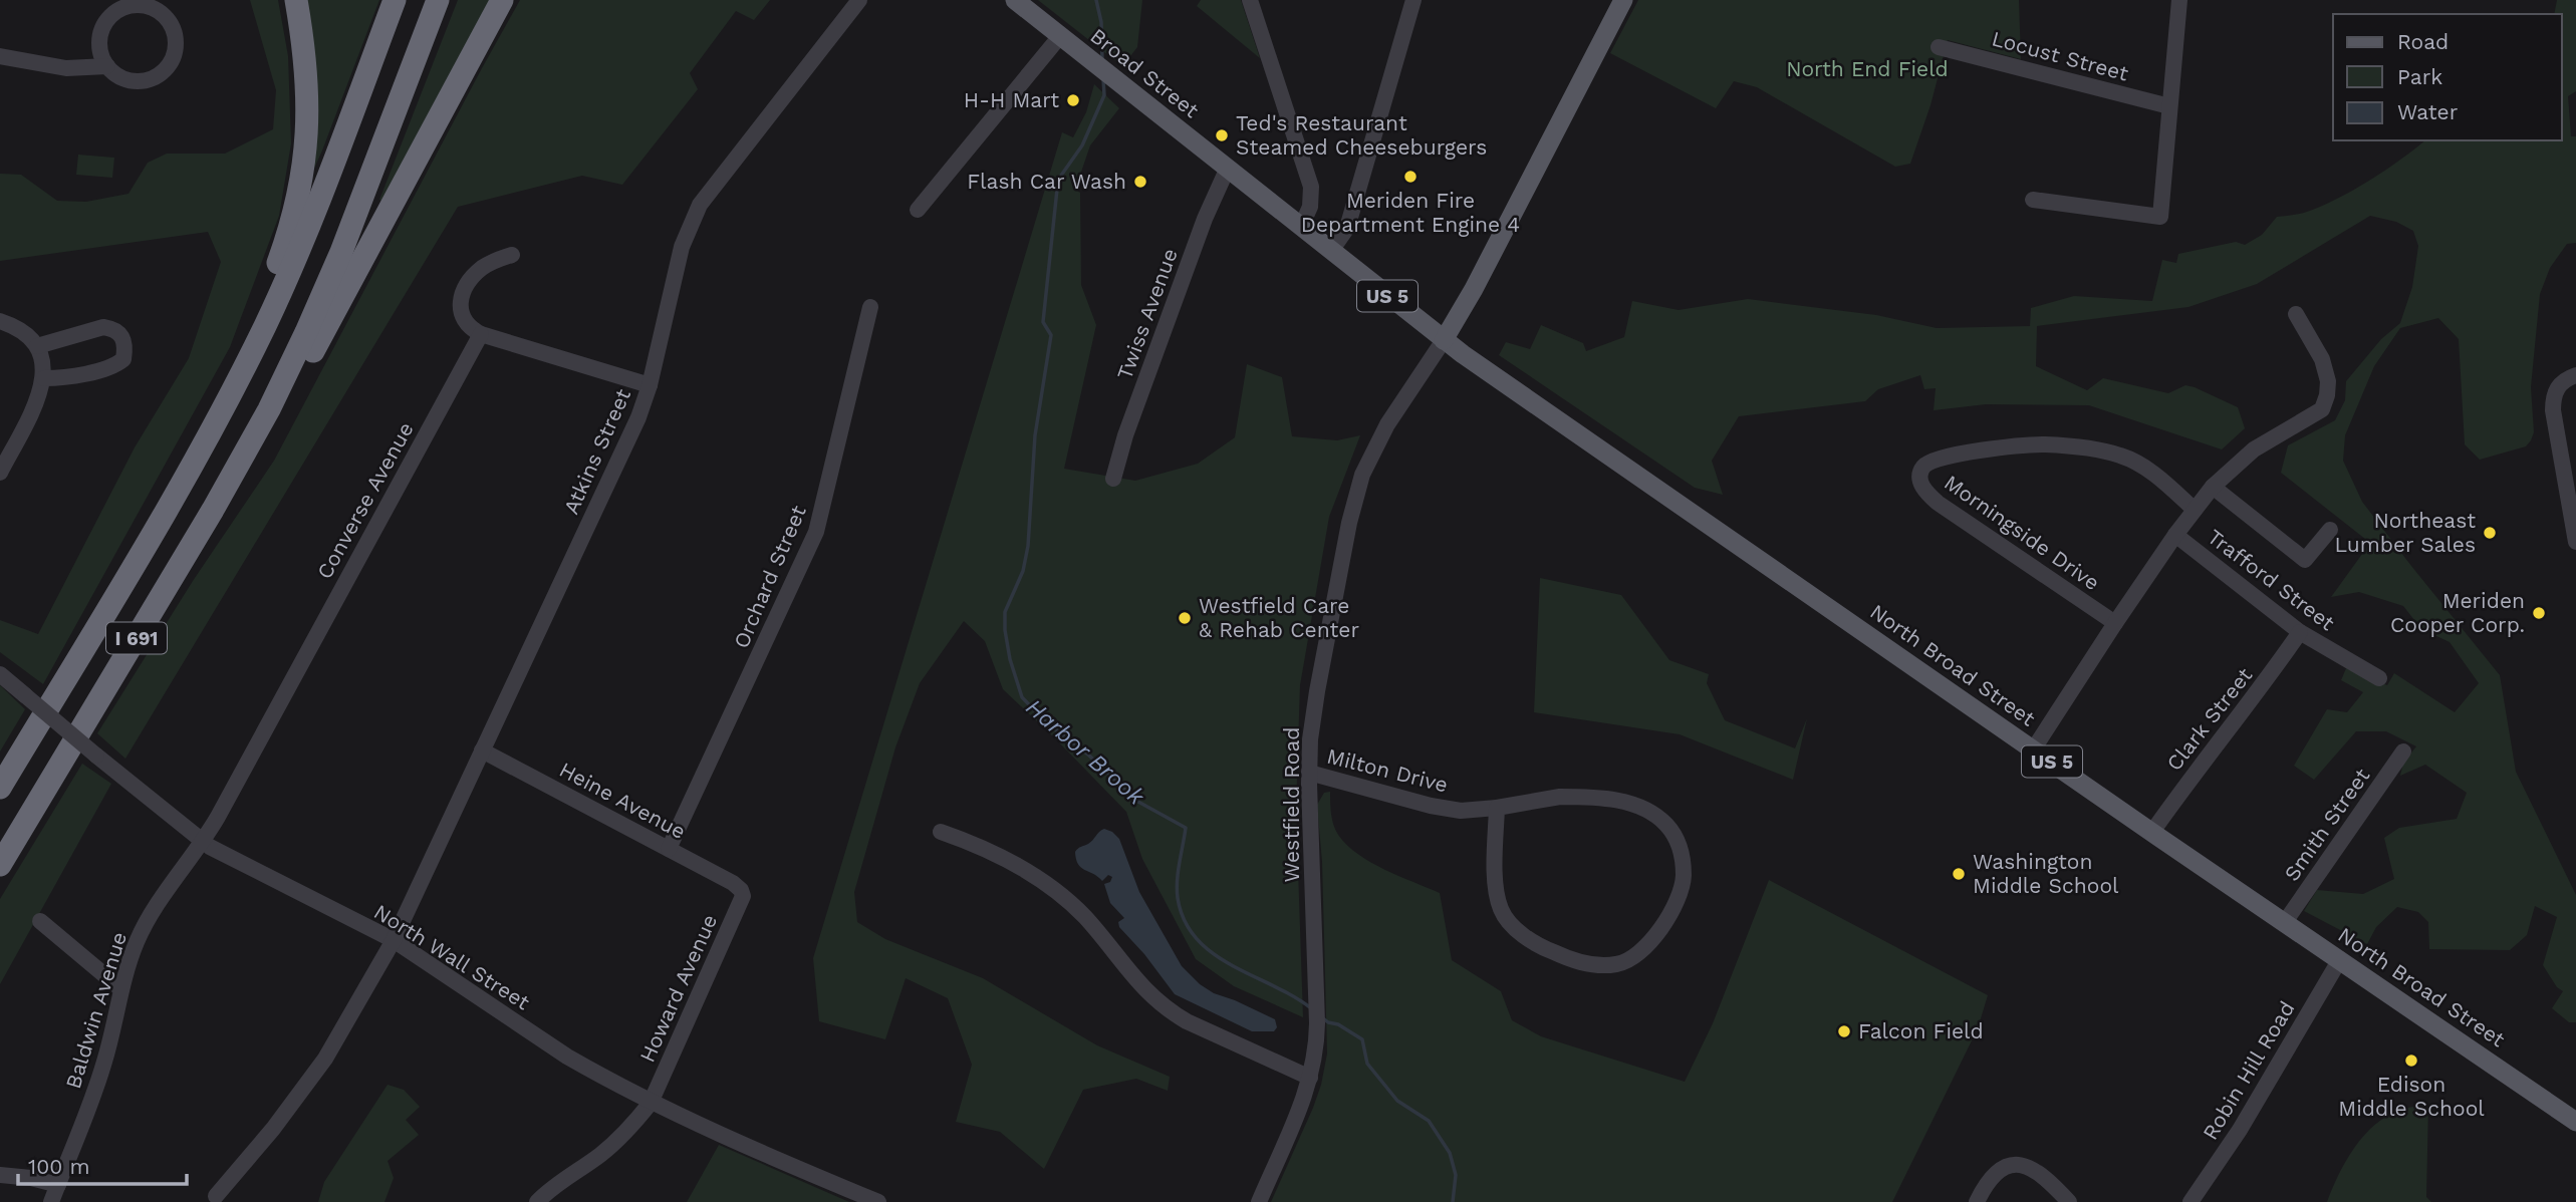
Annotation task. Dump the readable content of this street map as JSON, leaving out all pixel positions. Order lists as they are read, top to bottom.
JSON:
{
  "streets": {
    "highway": ["I 691"],
    "main road": ["Broad Street", "US 5", "North Broad Street"],
    "street": [
      "Locust Street",
      "Twiss Avenue",
      "Atkins Street",
      "Converse Avenue",
      "Morningside Drive",
      "Orchard Street",
      "Trafford Street",
      "Clark Street",
      "Milton Drive",
      "Heine Avenue",
      "Westfield Road",
      "Smith Street",
      "North Wall Street",
      "Howard Avenue",
      "Baldwin Avenue",
      "Robin Hill Road"
    ]
  },
  "crossings": [
    ["Broad Street", "Twiss Avenue"],
    ["Broad Street", "North Broad Street"],
    ["Broad Street", "Westfield Road"],
    ["Atkins Street", "Heine Avenue"],
    ["Atkins Street", "North Wall Street"],
    ["Converse Avenue", "North Wall Street"],
    ["Converse Avenue", "Baldwin Avenue"],
    ["Orchard Street", "Heine Avenue"],
    ["Trafford Street", "Clark Street"],
    ["I 691", "North Wall Street"],
    ["North Broad Street", "Clark Street"],
    ["North Broad Street", "Westfield Road"],
    ["North Broad Street", "Smith Street"],
    ["North Broad Street", "Robin Hill Road"],
    ["Milton Drive", "Westfield Road"],
    ["Heine Avenue", "Howard Avenue"],
    ["North Wall Street", "Howard Avenue"],
    ["North Wall Street", "Baldwin Avenue"]
  ],
  "water": ["Harbor Brook"],
  "parks": ["North End Field"],
  "places": [
    "H-H Mart",
    "Ted's Restaurant Steamed Cheeseburgers",
    "Meriden Fire Department Engine 4",
    "Flash Car Wash",
    "Northeast Lumber Sales",
    "Meriden Cooper Corp.",
    "Westfield Care & Rehab Center",
    "Washington Middle School",
    "Falcon Field",
    "Edison Middle School"
  ],
  "legend": ["Road", "Park", "Water"],
  "scale_bar": "100 m"
}
